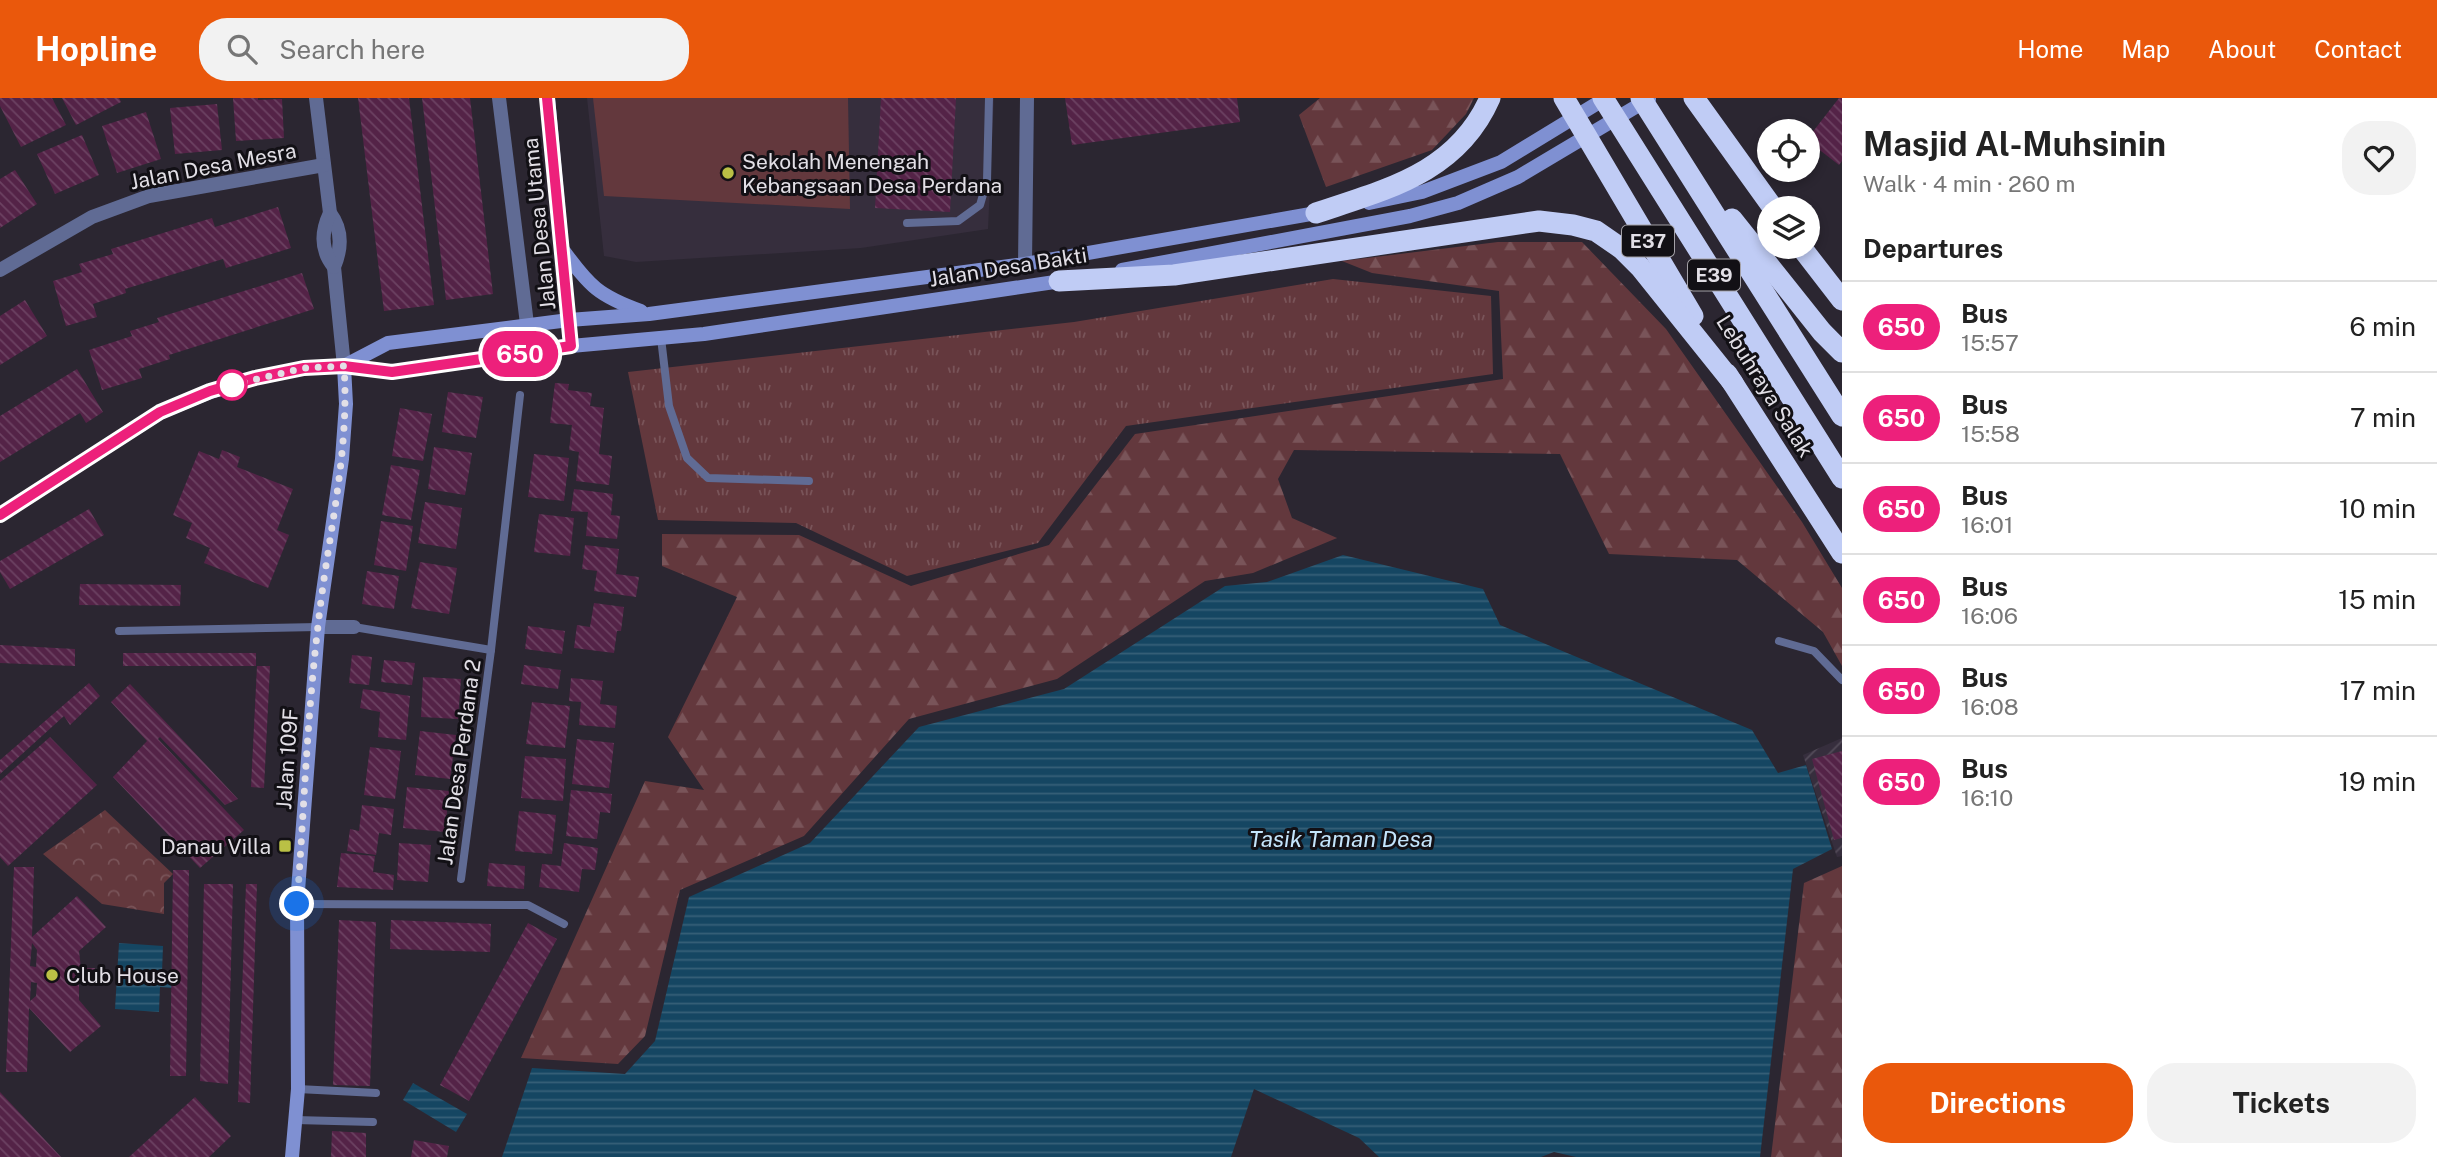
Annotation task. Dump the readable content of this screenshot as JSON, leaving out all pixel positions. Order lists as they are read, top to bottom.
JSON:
{
  "streets": {
    "highway": ["E37", "E39", "Lebuhraya Salak"],
    "street": [
      "Jalan Desa Mesra",
      "Jalan Desa Utama",
      "Jalan Desa Bakti",
      "Jalan 109F"
    ],
    "lane": ["Jalan Desa Perdana 2"]
  },
  "crossings": [
    ["Jalan Desa Mesra", "Jalan Desa Bakti"],
    ["Jalan Desa Mesra", "Jalan 109F"],
    ["Jalan Desa Utama", "Jalan Desa Bakti"],
    ["Jalan Desa Bakti", "E39"],
    ["Jalan Desa Bakti", "Jalan 109F"]
  ],
  "water": ["Tasik Taman Desa"],
  "places": {
    "other": ["Sekolah Menengah Kebangsaan Desa Perdana", "Club House"],
    "transit": ["Danau Villa"]
  },
  "lines": ["bus line 650"],
  "page": {
    "header": "Hopline",
    "search": "Search here",
    "nav": [
      "Home",
      "Map",
      "About",
      "Contact"
    ],
    "on_map": "650",
    "heading": [
      ["Masjid Al-Muhsinin", "Walk · 4 min · 260 m"],
      "Departures"
    ],
    "list": [
      {
        "mark": "650",
        "name": "Bus",
        "note": "15:57",
        "value": "6 min"
      },
      {
        "mark": "650",
        "name": "Bus",
        "note": "15:58",
        "value": "7 min"
      },
      {
        "mark": "650",
        "name": "Bus",
        "note": "16:01",
        "value": "10 min"
      },
      {
        "mark": "650",
        "name": "Bus",
        "note": "16:06",
        "value": "15 min"
      },
      {
        "mark": "650",
        "name": "Bus",
        "note": "16:08",
        "value": "17 min"
      },
      {
        "mark": "650",
        "name": "Bus",
        "note": "16:10",
        "value": "19 min"
      }
    ],
    "buttons": ["Directions", "Tickets"]
  }
}
